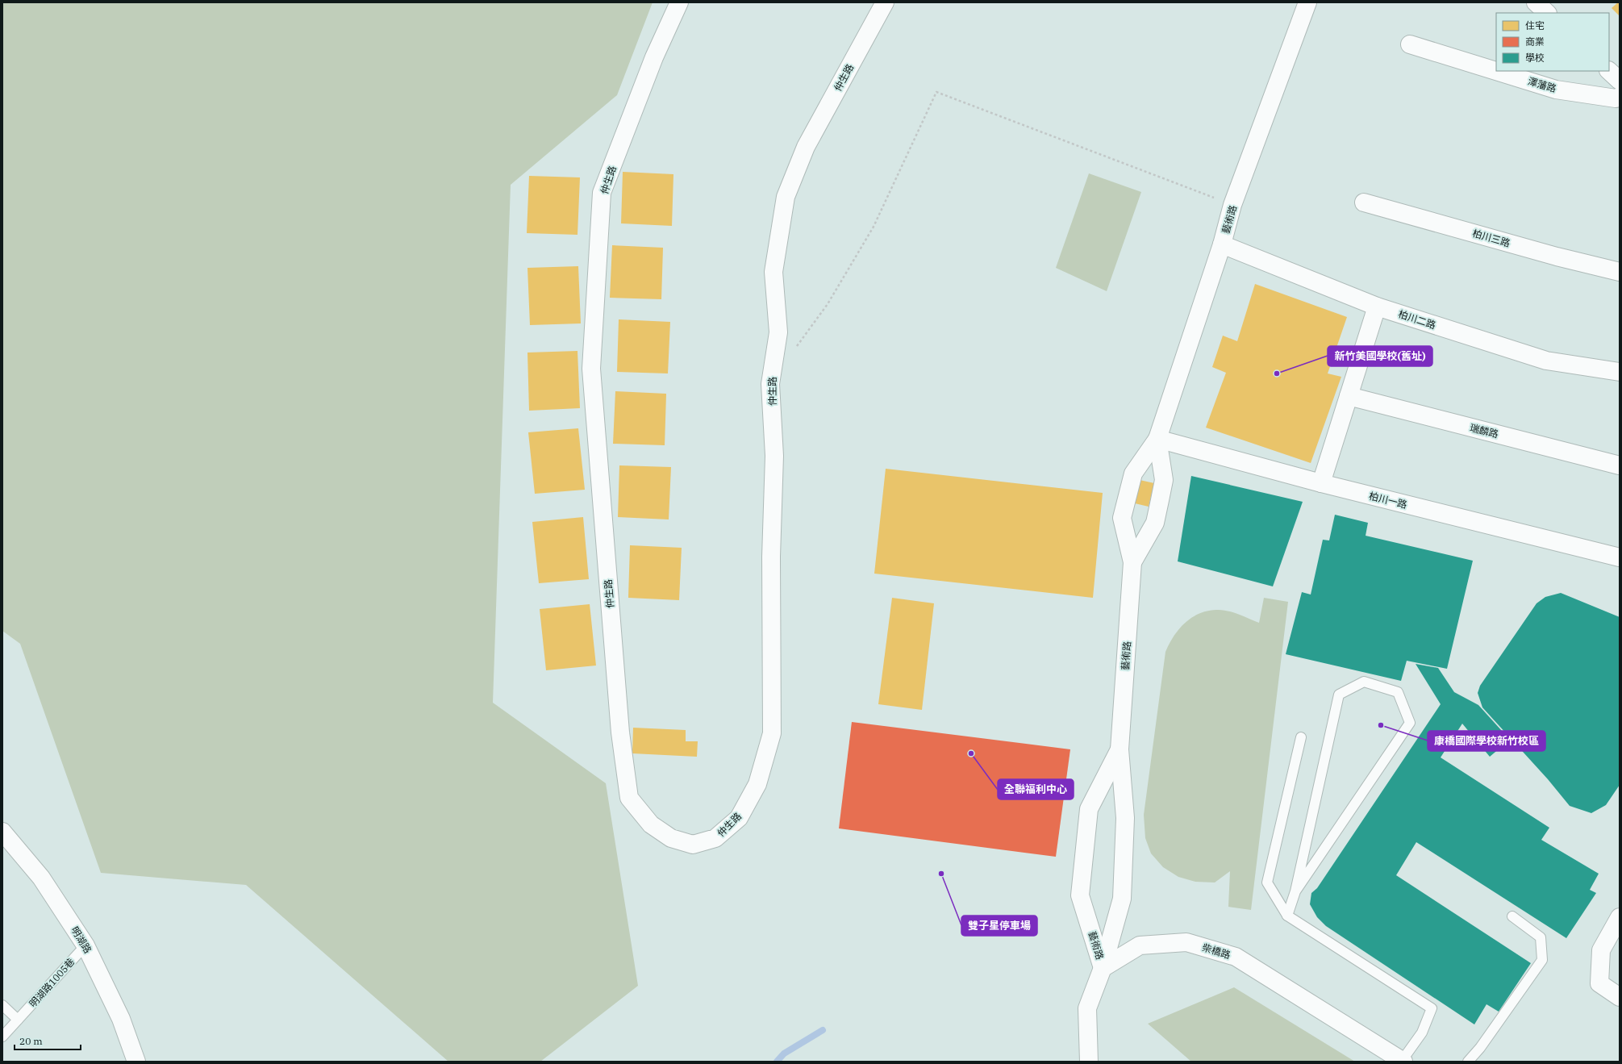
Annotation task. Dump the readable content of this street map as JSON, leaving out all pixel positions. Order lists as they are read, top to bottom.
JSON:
{
  "streets": {
    "street": [
      "仲生路",
      "澤藩路",
      "藝術路",
      "柏川三路",
      "柏川二路",
      "瑞麟路",
      "柏川一路",
      "明湖路",
      "柴橋路"
    ],
    "lane": ["明湖路1005巷"]
  },
  "crossings": [
    ["藝術路", "柏川二路"],
    ["藝術路", "柏川一路"],
    ["藝術路", "柴橋路"],
    ["明湖路", "明湖路1005巷"]
  ],
  "places": [
    "新竹美國學校(舊址)",
    "康橋國際學校新竹校區",
    "全聯福利中心",
    "雙子星停車場"
  ],
  "legend": ["住宅", "商業", "學校"],
  "scale_bar": "20 m"
}
